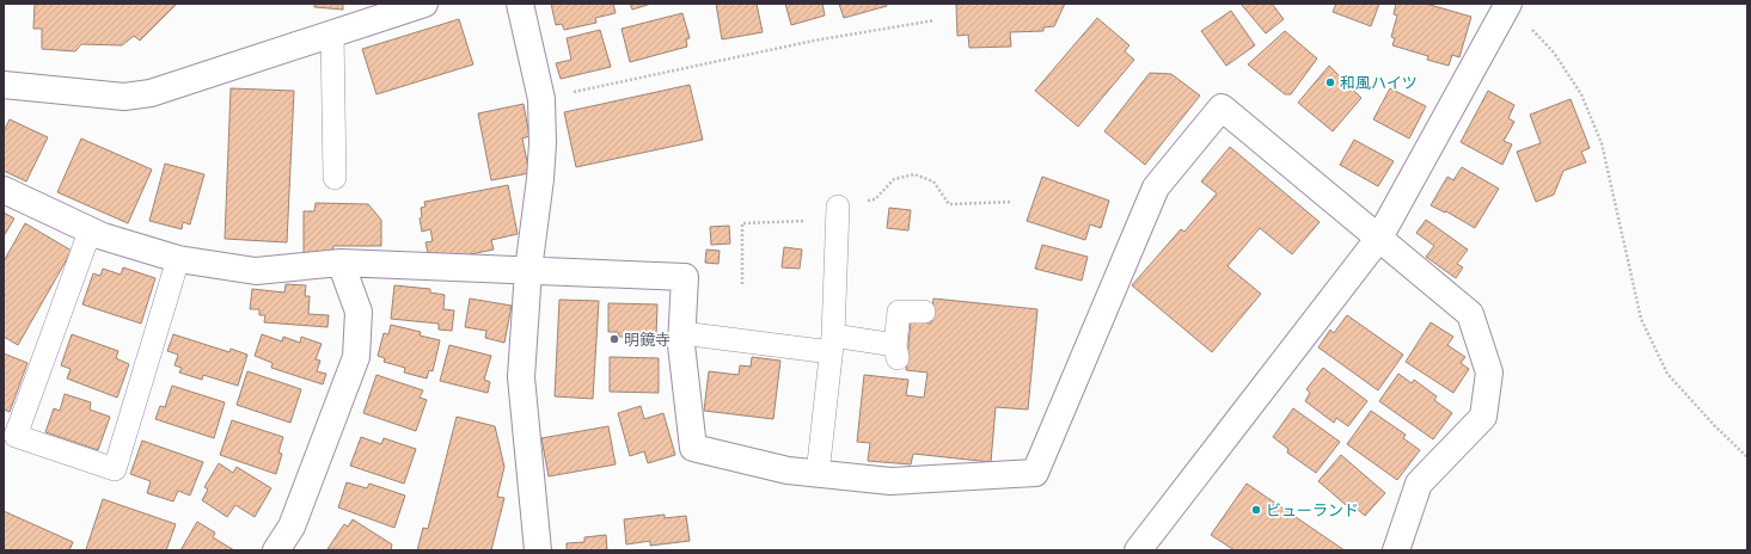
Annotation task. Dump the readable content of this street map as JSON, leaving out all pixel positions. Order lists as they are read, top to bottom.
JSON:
{
  "places": ["和風ハイツ", "明鏡寺", "ビューランド"]
}
